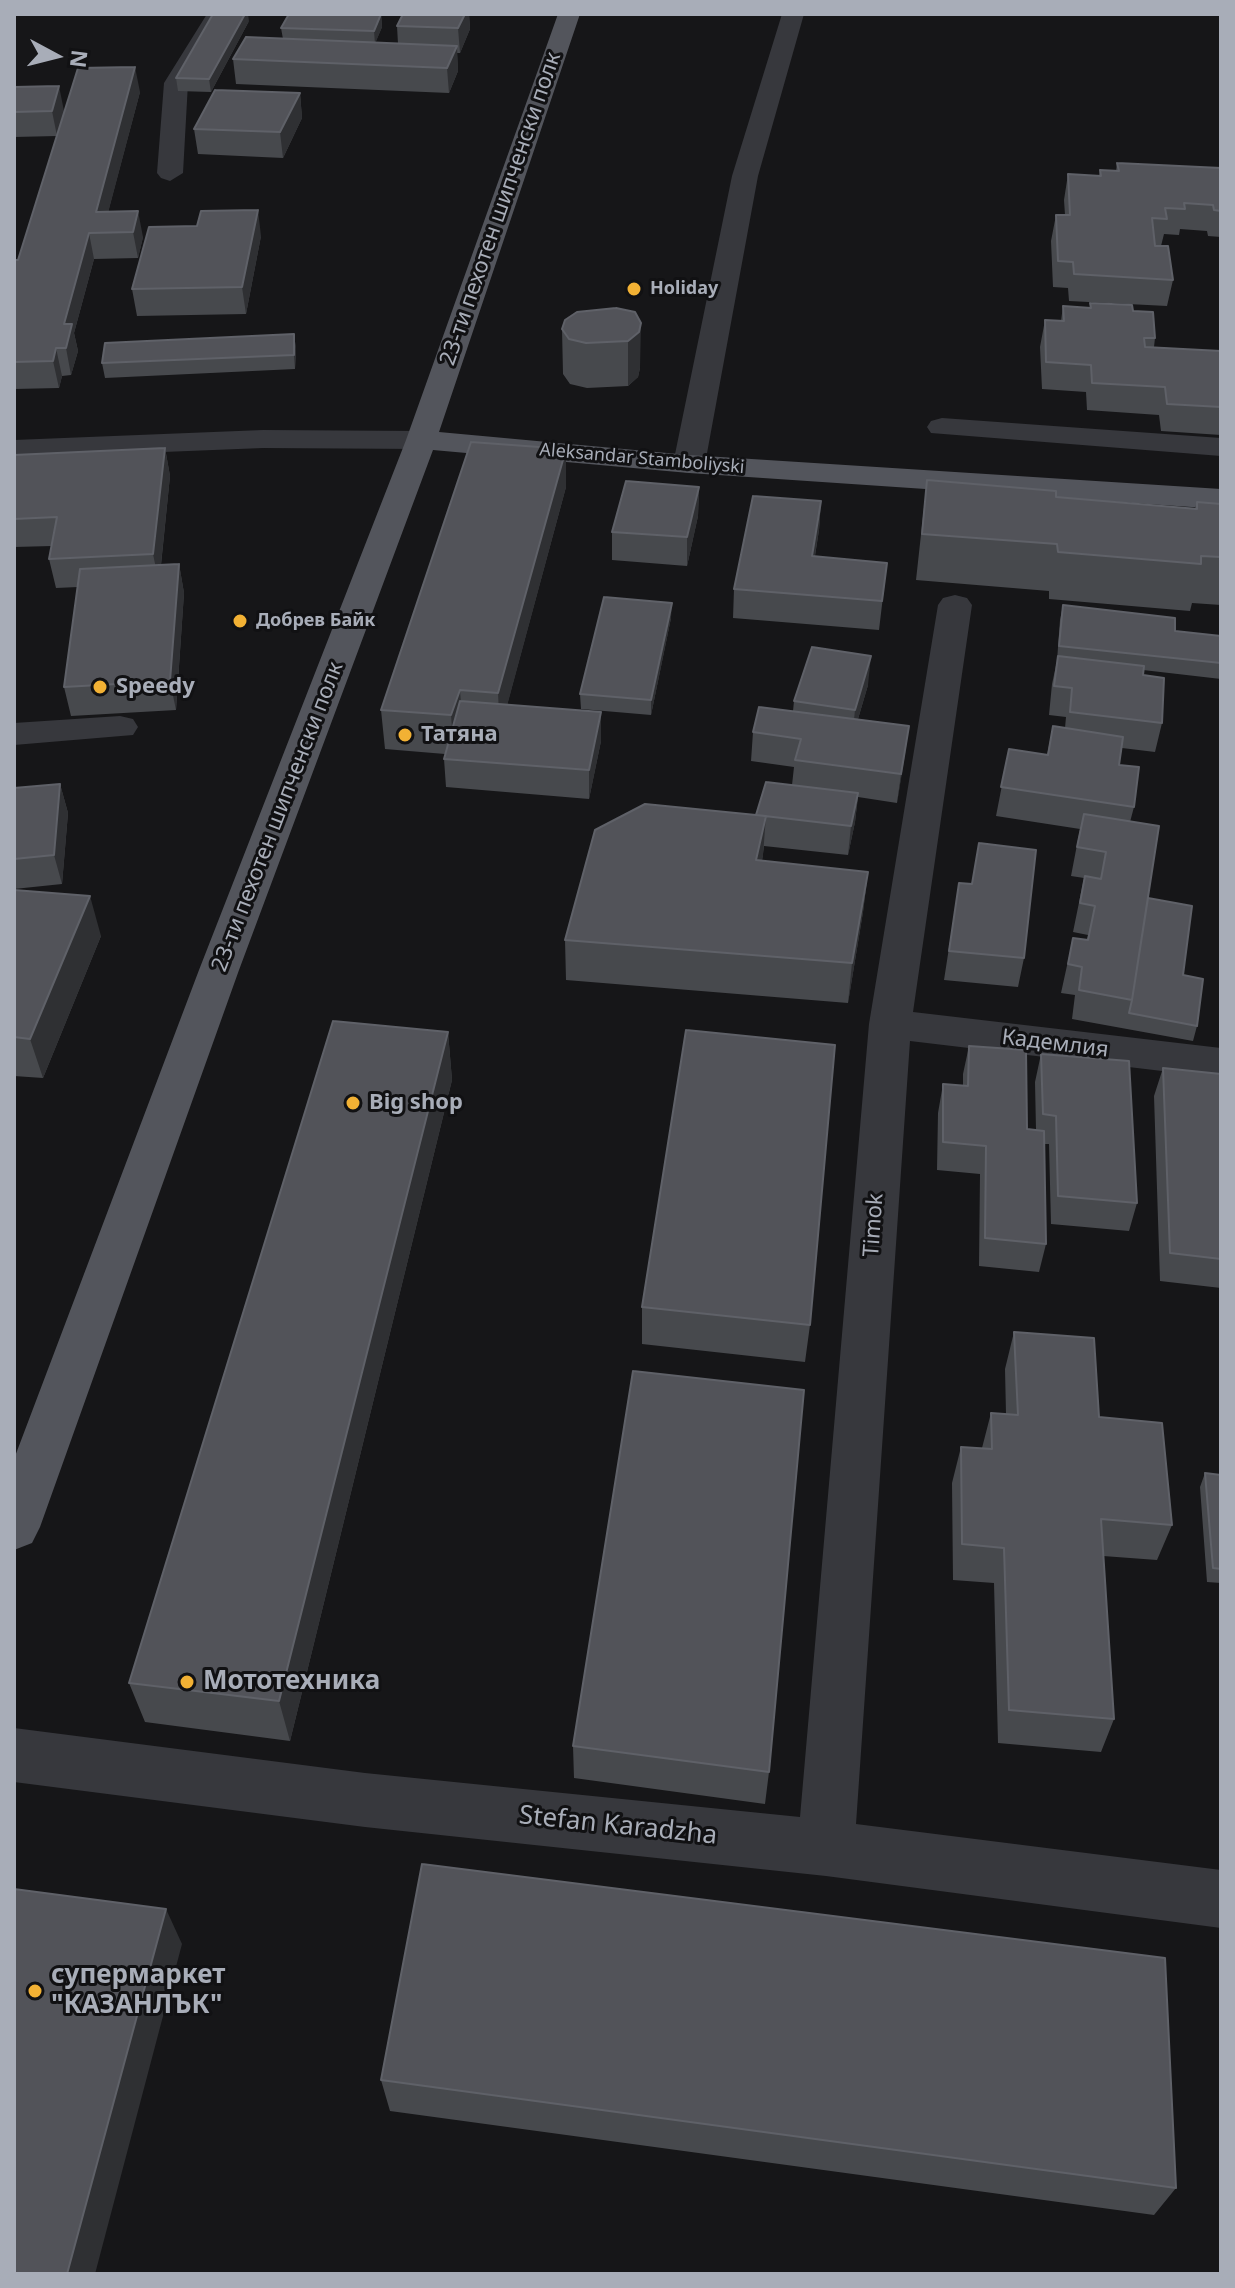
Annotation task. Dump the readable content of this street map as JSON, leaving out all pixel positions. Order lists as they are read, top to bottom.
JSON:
{
  "streets": {
    "main road": ["23-ти пехотен шипченски полк", "Aleksandar Stamboliyski"],
    "street": ["Кадемлия", "Timok", "Stefan Karadzha"]
  },
  "crossings": [
    ["23-ти пехотен шипченски полк", "Aleksandar Stamboliyski"],
    ["Кадемлия", "Timok"],
    ["Timok", "Stefan Karadzha"]
  ],
  "places": [
    "Holiday",
    "Добрев Байк",
    "Speedy",
    "Татяна",
    "Big shop",
    "Мототехника",
    "супермаркет \"КАЗАНЛЪК\""
  ],
  "north": "right"
}
